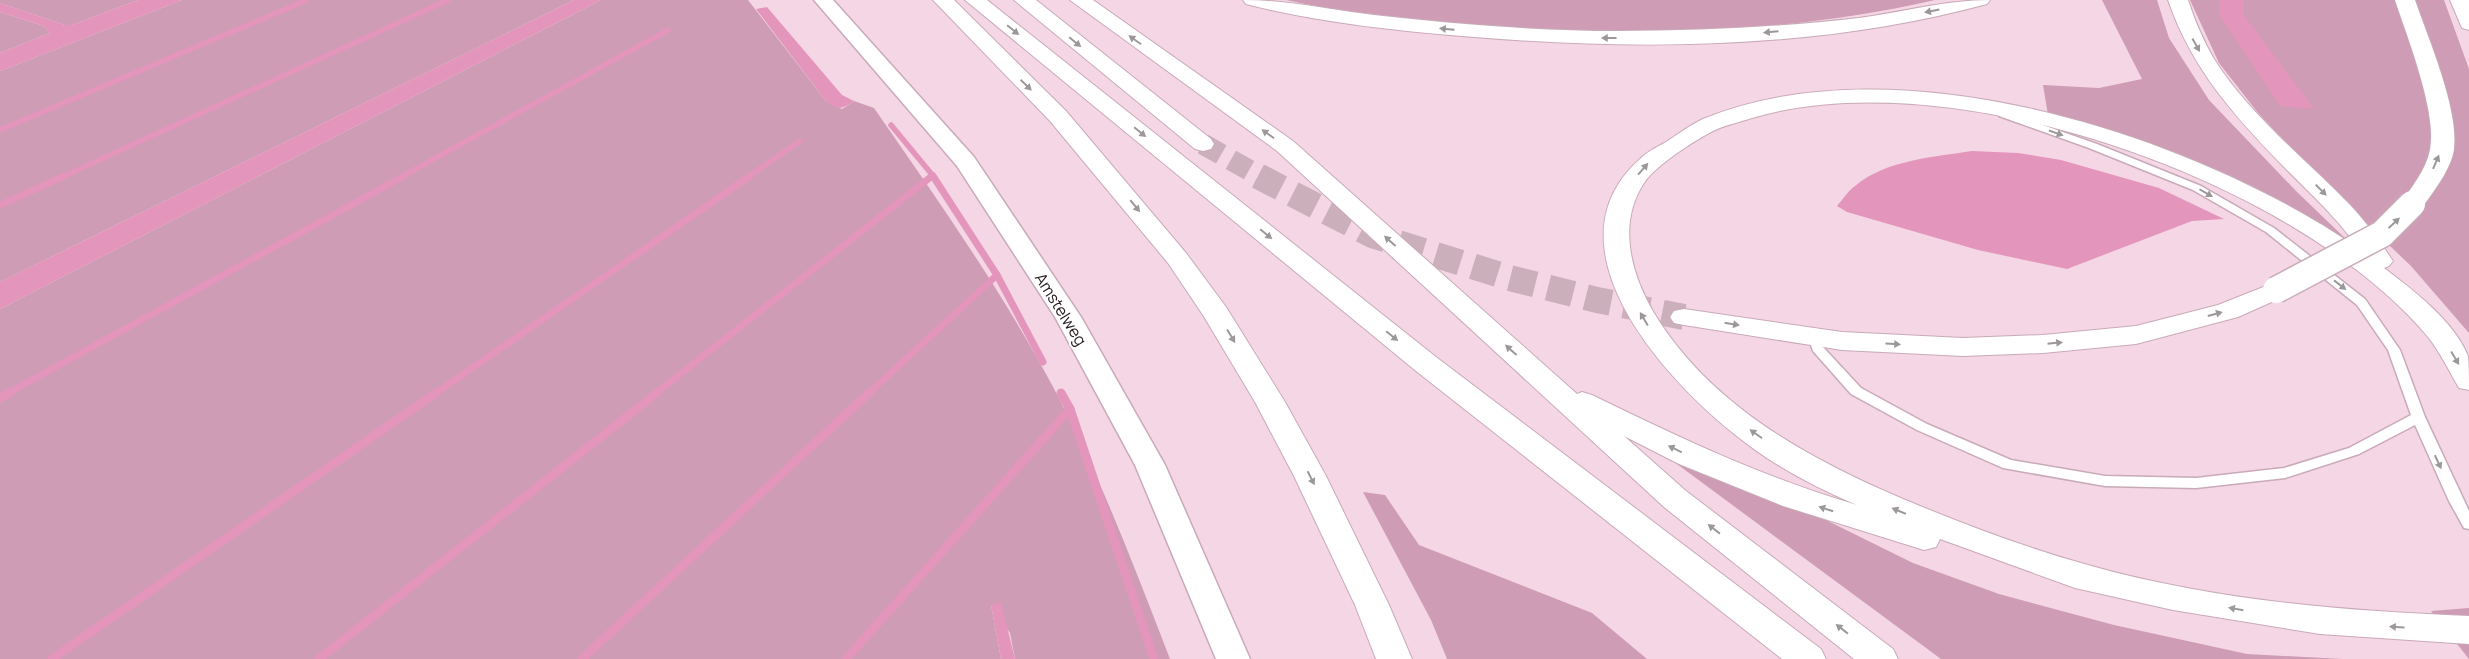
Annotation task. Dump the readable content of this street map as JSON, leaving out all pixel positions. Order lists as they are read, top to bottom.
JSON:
{
  "streets": {
    "street": ["Amstelweg"]
  }
}
